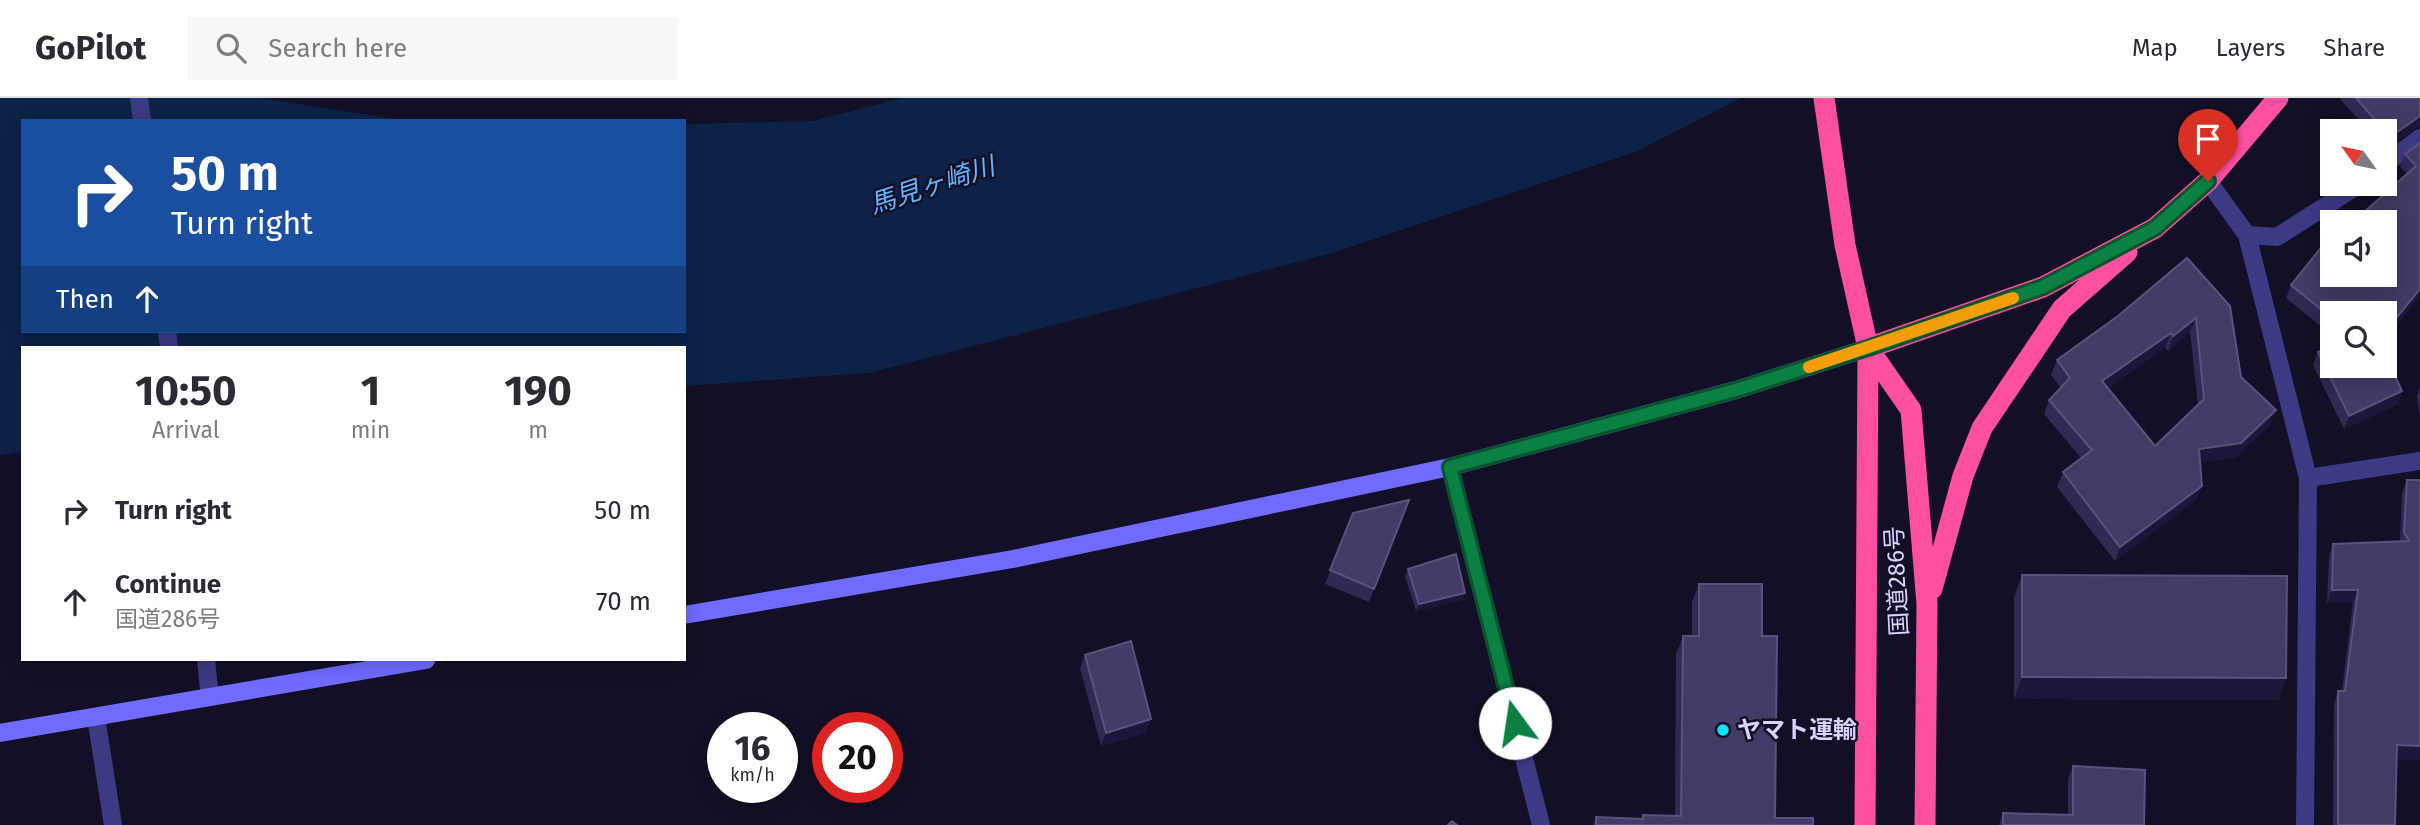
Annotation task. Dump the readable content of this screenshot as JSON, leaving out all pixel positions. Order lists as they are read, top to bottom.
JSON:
{
  "streets": {
    "highway": ["国道286号"]
  },
  "water": ["馬見ヶ崎川"],
  "places": ["ヤマト運輸"],
  "north": "top left",
  "page": {
    "header": "GoPilot",
    "search": "Search here",
    "nav": ["Map", "Layers", "Share"],
    "turn": ["50 m", "Turn right"],
    "then": "Then",
    "eta": [
      "10:50",
      "Arrival",
      "1",
      "min",
      "190",
      "m"
    ],
    "list": [
      {
        "name": "Turn right",
        "value": "50 m"
      },
      {
        "name": "Continue",
        "note": "国道286号",
        "value": "70 m"
      }
    ],
    "speed": "16 km/h",
    "limit": "20"
  }
}
